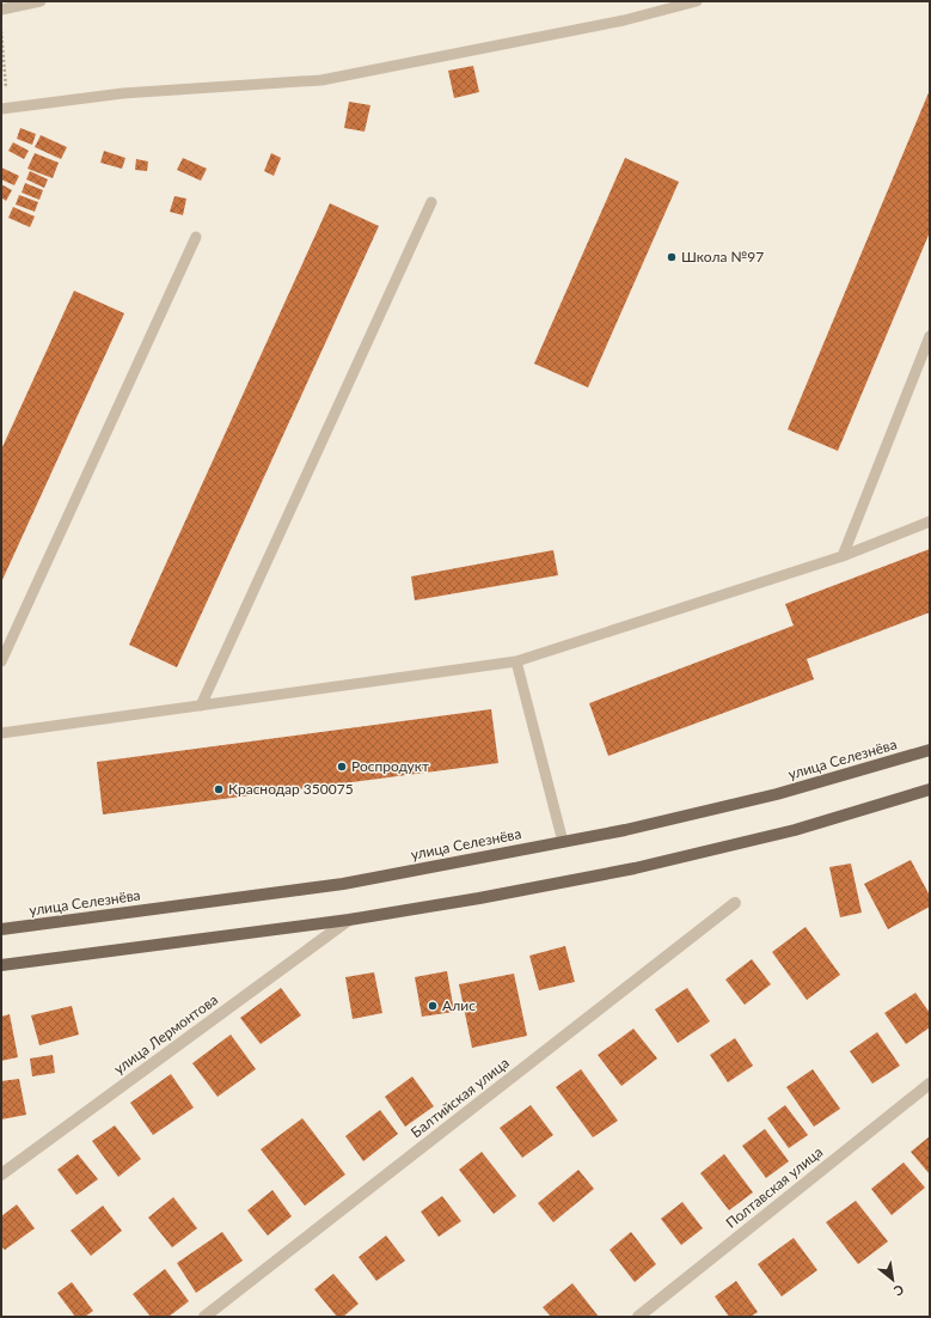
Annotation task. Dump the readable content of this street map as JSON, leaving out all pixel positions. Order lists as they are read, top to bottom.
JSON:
{
  "streets": {
    "main road": ["улица Селезнёва"],
    "street": ["улица Лермонтова", "Балтийская улица", "Полтавская улица"]
  },
  "places": [
    "Школа №97",
    "Роспродукт",
    "Краснодар 350075",
    "Алис"
  ],
  "north": "bottom right"
}
